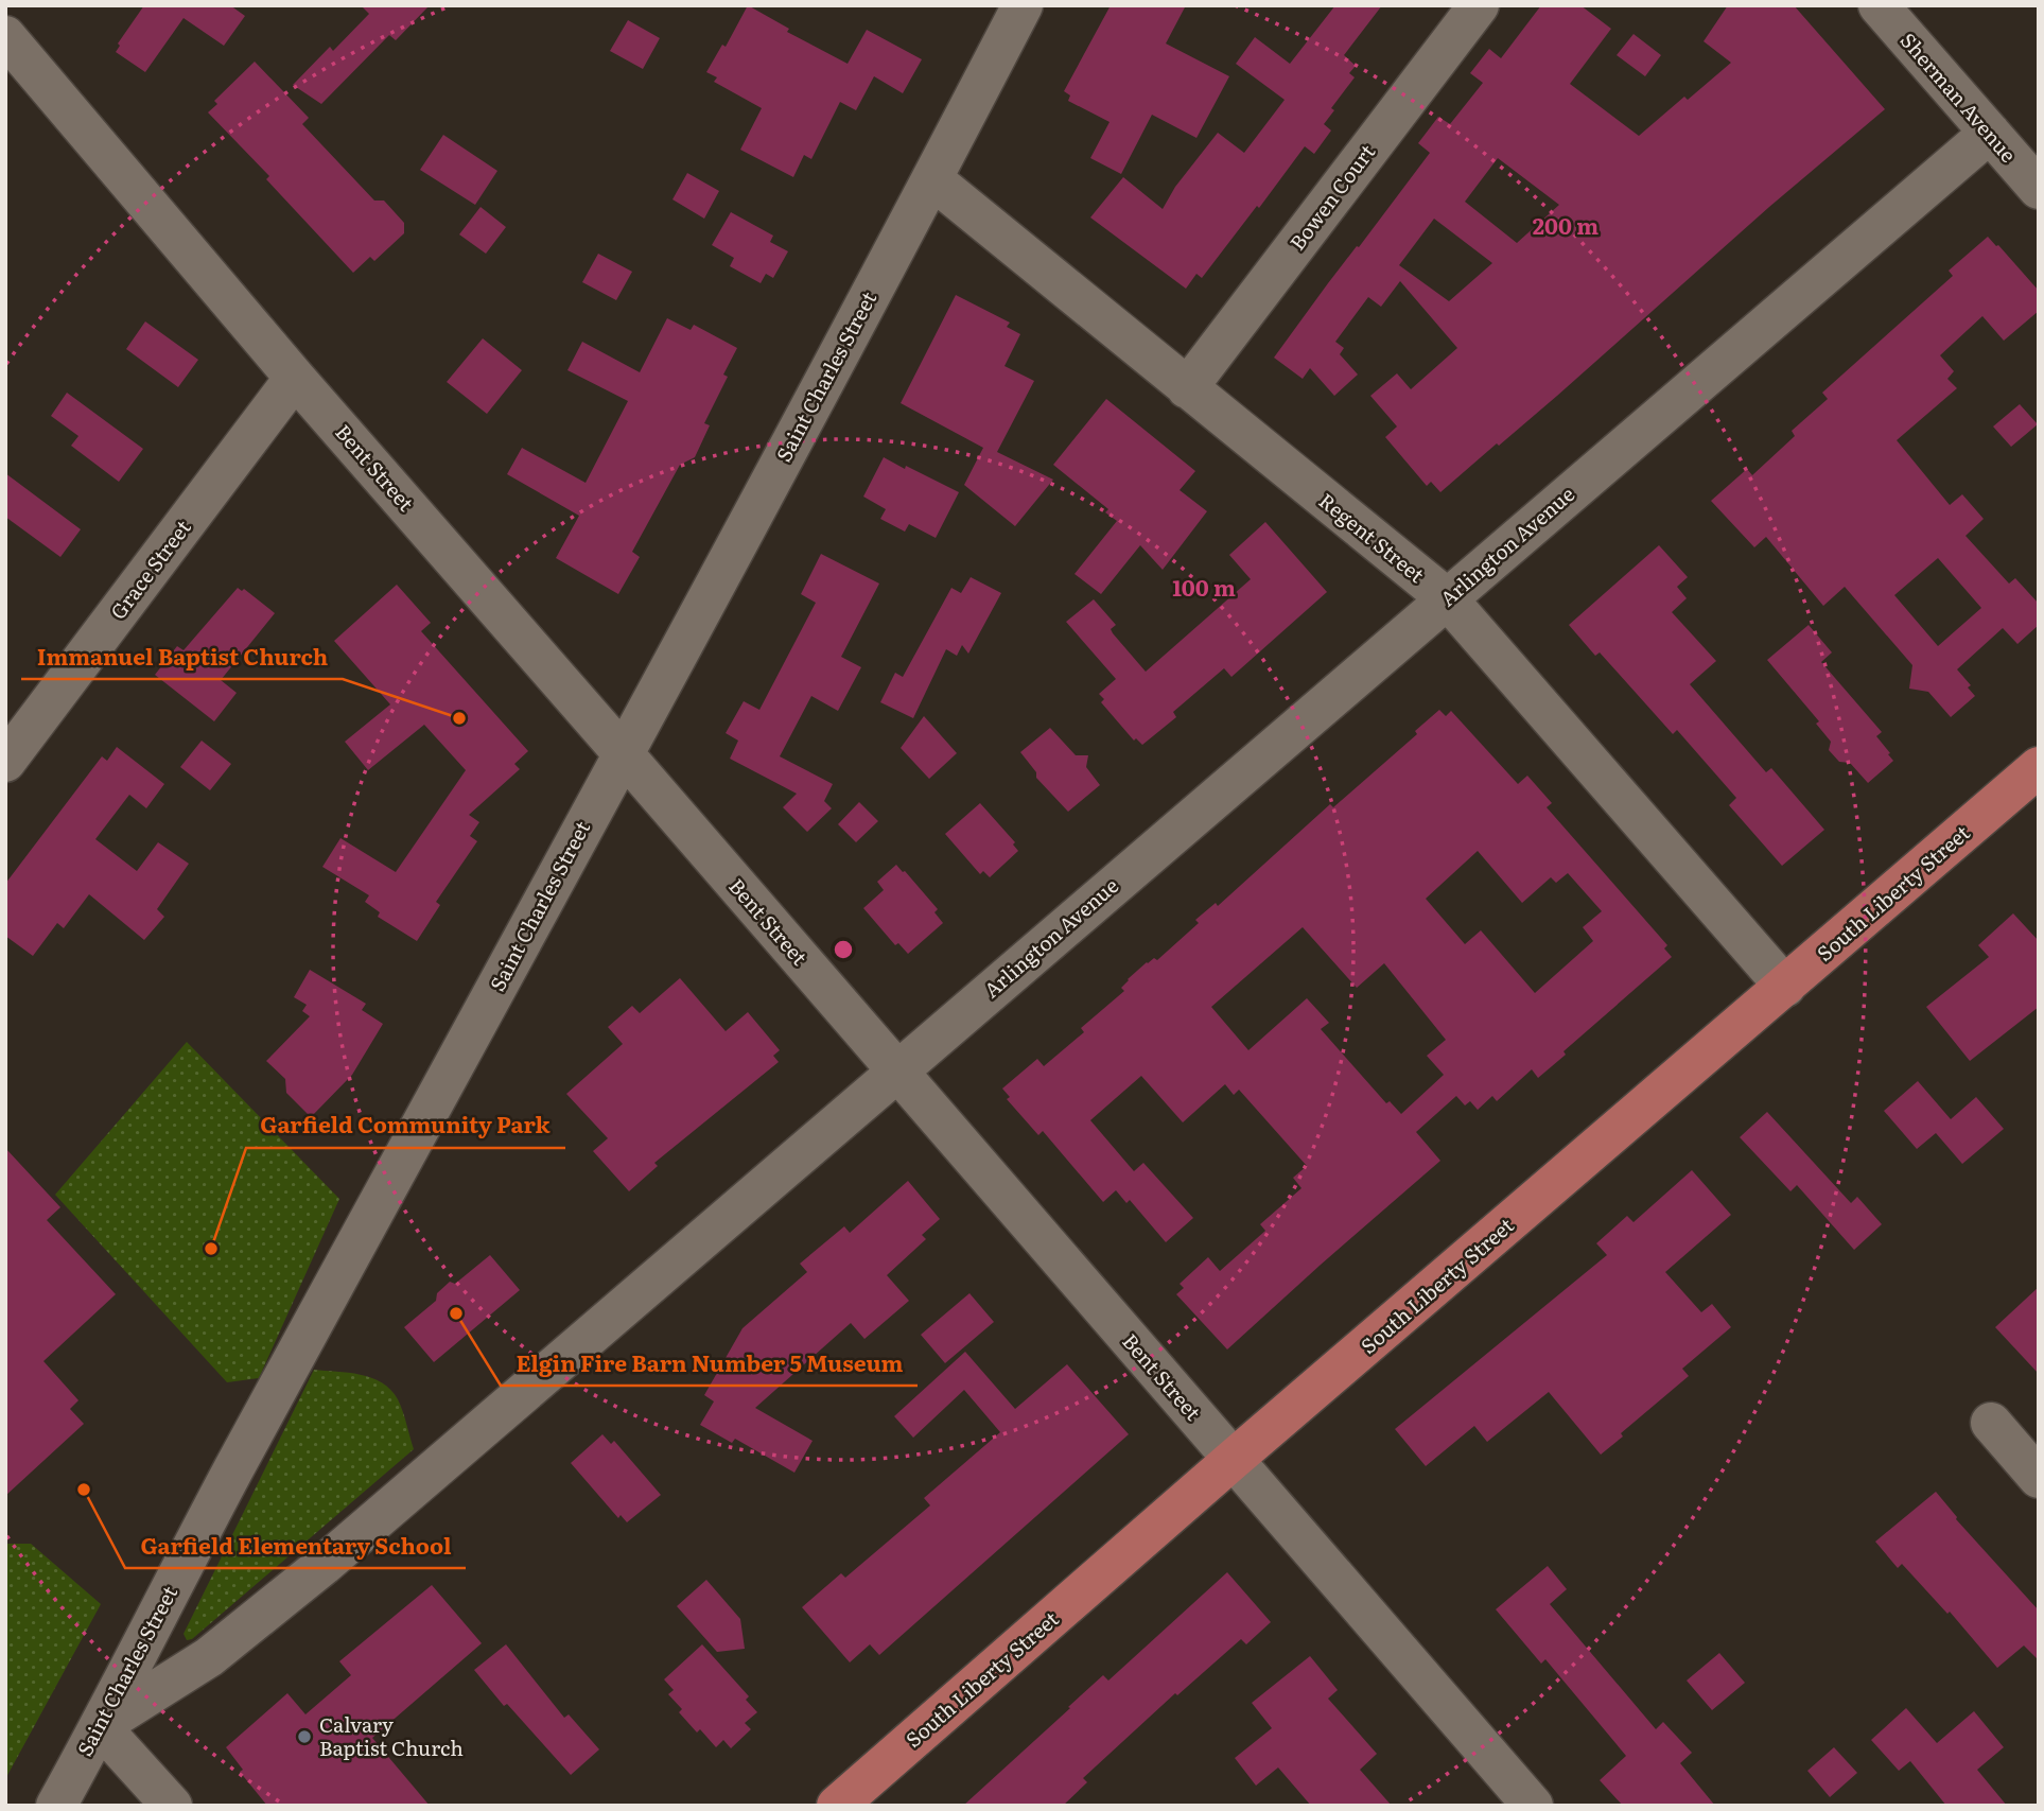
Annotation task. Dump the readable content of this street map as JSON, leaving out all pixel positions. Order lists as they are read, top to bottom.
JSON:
{
  "streets": {
    "main road": ["South Liberty Street"],
    "street": [
      "Sherman Avenue",
      "Bowen Court",
      "Saint Charles Street",
      "Bent Street",
      "Regent Street",
      "Arlington Avenue",
      "Grace Street"
    ]
  },
  "crossings": [
    ["Sherman Avenue", "Arlington Avenue"],
    ["Bowen Court", "Regent Street"],
    ["Saint Charles Street", "Bent Street"],
    ["Saint Charles Street", "Regent Street"],
    ["Saint Charles Street", "Arlington Avenue"],
    ["Bent Street", "Arlington Avenue"],
    ["Bent Street", "Grace Street"],
    ["Bent Street", "South Liberty Street"],
    ["Regent Street", "Arlington Avenue"],
    ["Regent Street", "South Liberty Street"]
  ],
  "places": [
    "Immanuel Baptist Church",
    "Garfield Community Park",
    "Elgin Fire Barn Number 5 Museum",
    "Garfield Elementary School",
    "Calvary Baptist Church"
  ],
  "rings": ["200 m", "100 m"]
}
